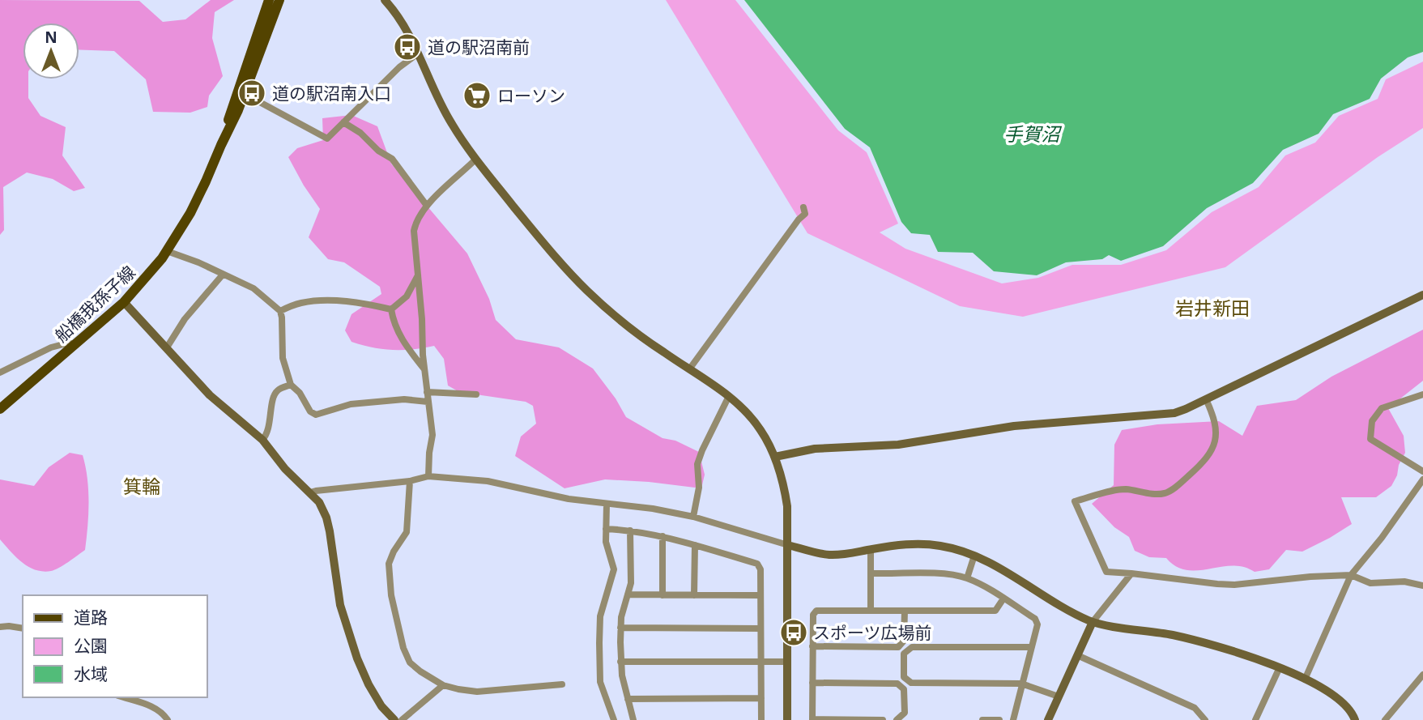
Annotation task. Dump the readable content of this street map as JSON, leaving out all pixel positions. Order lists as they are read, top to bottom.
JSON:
{
  "streets": {
    "main road": ["船橋我孫子線"]
  },
  "districts": ["岩井新田", "箕輪"],
  "water": ["手賀沼"],
  "places": {
    "bus stop": ["道の駅沼南前", "道の駅沼南入口", "スポーツ広場前"],
    "supermarket": ["ローソン"]
  },
  "legend": ["道路", "公園", "水域"],
  "north": "top"
}
